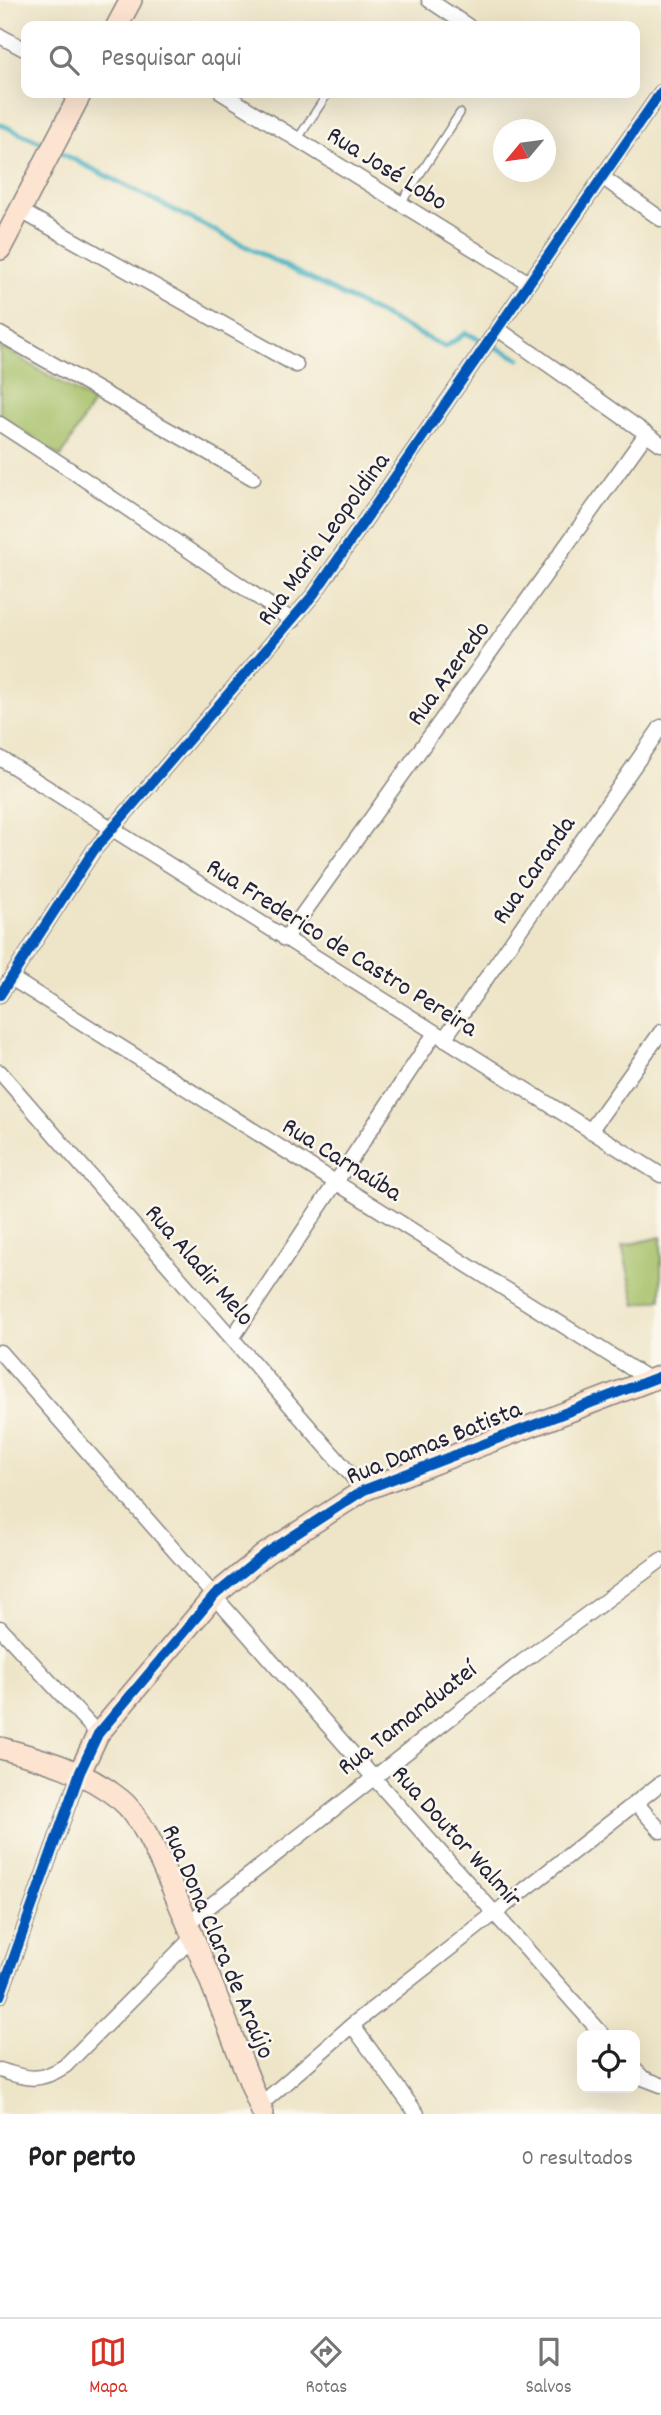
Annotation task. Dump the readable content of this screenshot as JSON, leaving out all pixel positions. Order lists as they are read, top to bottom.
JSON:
{
  "streets": {
    "street": [
      "Rua José Lobo",
      "Rua Maria Leopoldina",
      "Rua Azeredo",
      "Rua Caranda",
      "Rua Frederico de Castro Pereira",
      "Rua Carnaúba",
      "Rua Aladir Melo",
      "Rua Damas Batista",
      "Rua Tamanduateí",
      "Rua Doutor Walmir",
      "Rua Dona Clara de Araújo"
    ]
  },
  "crossings": [
    ["Rua José Lobo", "Rua Maria Leopoldina"],
    ["Rua Maria Leopoldina", "Rua Frederico de Castro Pereira"],
    ["Rua Maria Leopoldina", "Rua Carnaúba"],
    ["Rua Azeredo", "Rua Frederico de Castro Pereira"],
    ["Rua Caranda", "Rua Frederico de Castro Pereira"],
    ["Rua Caranda", "Rua Carnaúba"],
    ["Rua Caranda", "Rua Aladir Melo"],
    ["Rua Carnaúba", "Rua Damas Batista"],
    ["Rua Aladir Melo", "Rua Damas Batista"],
    ["Rua Damas Batista", "Rua Doutor Walmir"],
    ["Rua Tamanduateí", "Rua Doutor Walmir"],
    ["Rua Tamanduateí", "Rua Dona Clara de Araújo"]
  ],
  "north": "bottom left",
  "page": {
    "search": "Pesquisar aqui",
    "heading": ["Por perto", "0 resultados"],
    "nav": ["Mapa", "Rotas", "Salvos"]
  }
}
